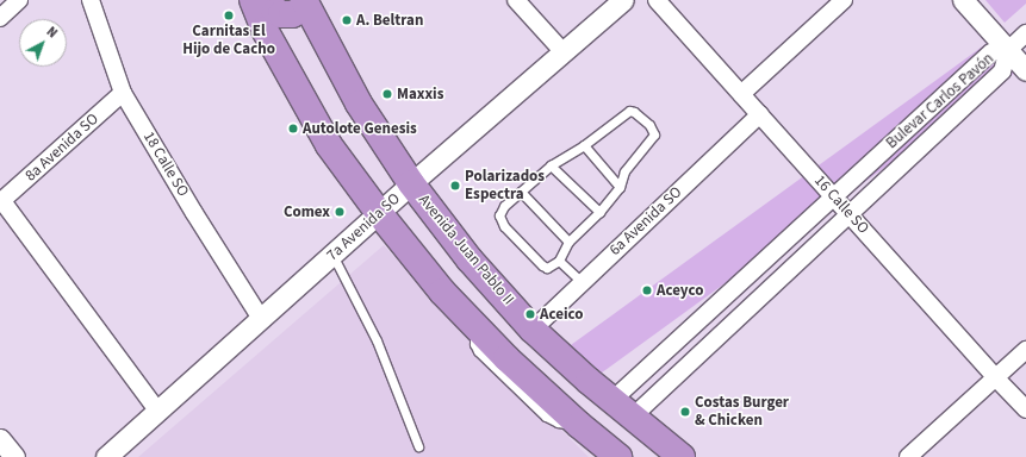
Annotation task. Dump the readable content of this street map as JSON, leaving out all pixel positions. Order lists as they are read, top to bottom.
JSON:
{
  "streets": {
    "highway": ["Avenida Juan Pablo II"],
    "street": [
      "Bulevar Carlos Pavón",
      "8a Avenida SO",
      "18 Calle SO",
      "16 Calle SO",
      "6a Avenida SO",
      "7a Avenida SO"
    ]
  },
  "crossings": [
    ["Bulevar Carlos Pavón", "16 Calle SO"],
    ["Bulevar Carlos Pavón", "Avenida Juan Pablo II"],
    ["8a Avenida SO", "18 Calle SO"],
    ["18 Calle SO", "7a Avenida SO"],
    ["16 Calle SO", "6a Avenida SO"],
    ["6a Avenida SO", "Avenida Juan Pablo II"],
    ["7a Avenida SO", "Avenida Juan Pablo II"]
  ],
  "places": [
    "Carnitas El Hijo de Cacho",
    "A. Beltran",
    "Maxxis",
    "Autolote Genesis",
    "Polarizados Espectra",
    "Comex",
    "Aceyco",
    "Aceico",
    "Costas Burger & Chicken"
  ],
  "north": "top right"
}
